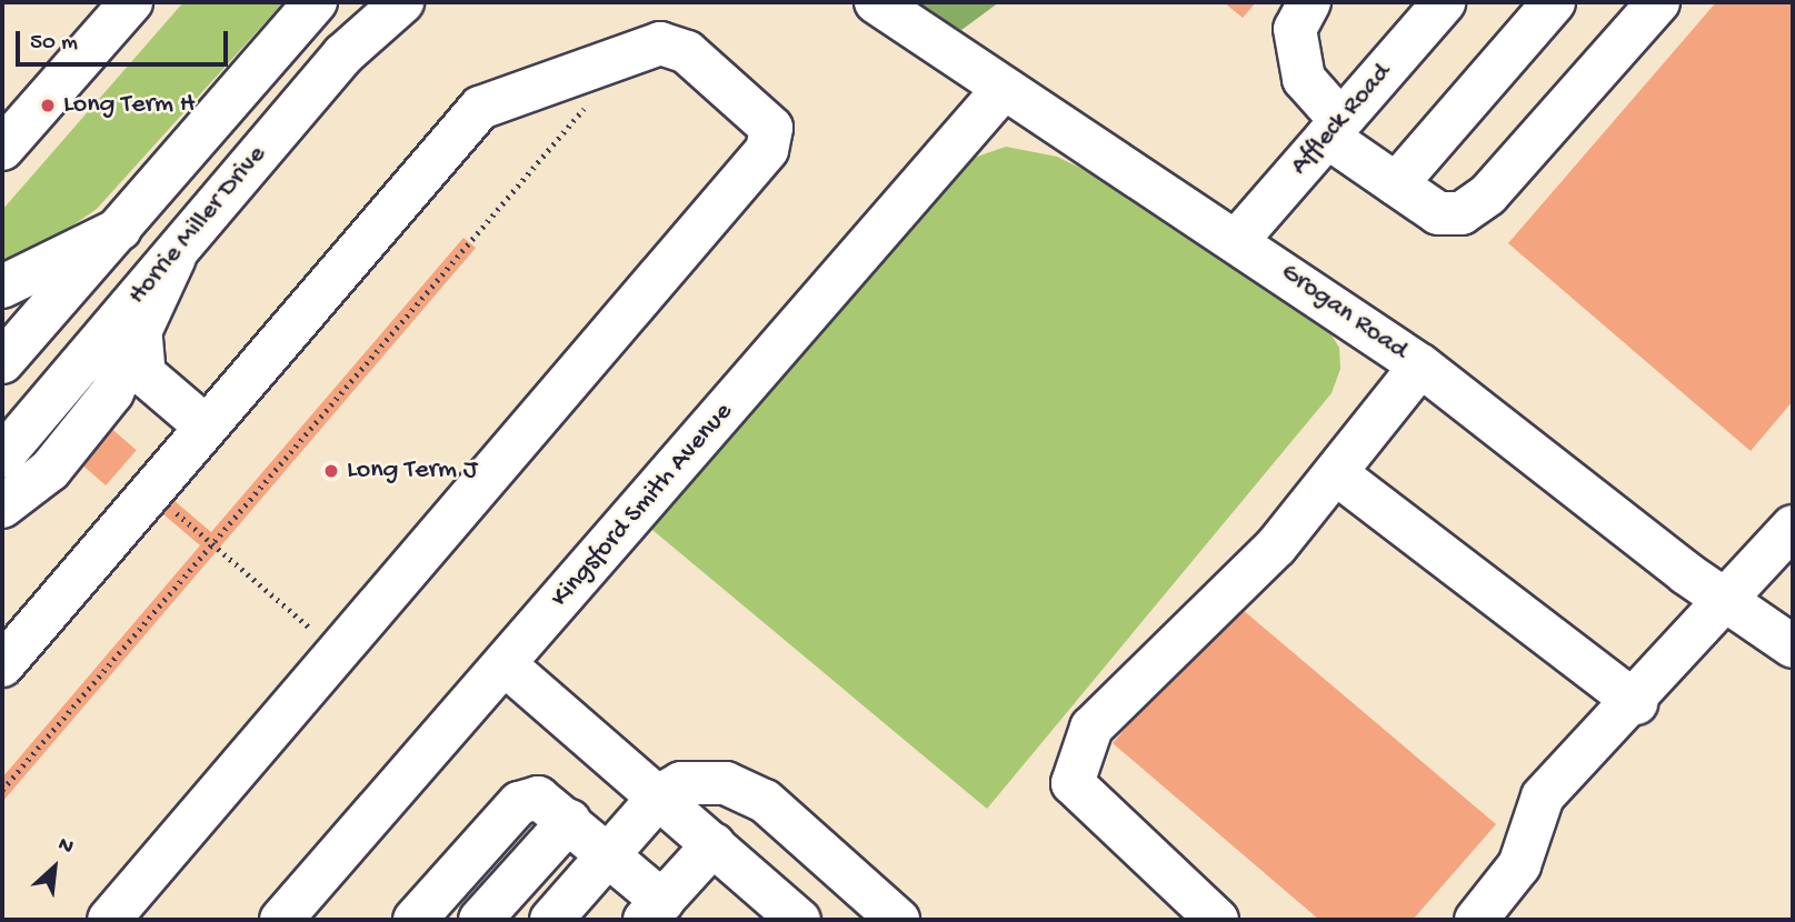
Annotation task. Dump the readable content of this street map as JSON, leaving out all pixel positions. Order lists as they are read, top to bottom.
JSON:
{
  "streets": {
    "street": [
      "Affleck Road",
      "Horrie Miller Drive",
      "Grogan Road",
      "Kingsford Smith Avenue"
    ]
  },
  "crossings": [
    ["Affleck Road", "Grogan Road"],
    ["Grogan Road", "Kingsford Smith Avenue"]
  ],
  "places": ["Long Term H", "Long Term J"],
  "scale_bar": "50 m",
  "north": "top right"
}
